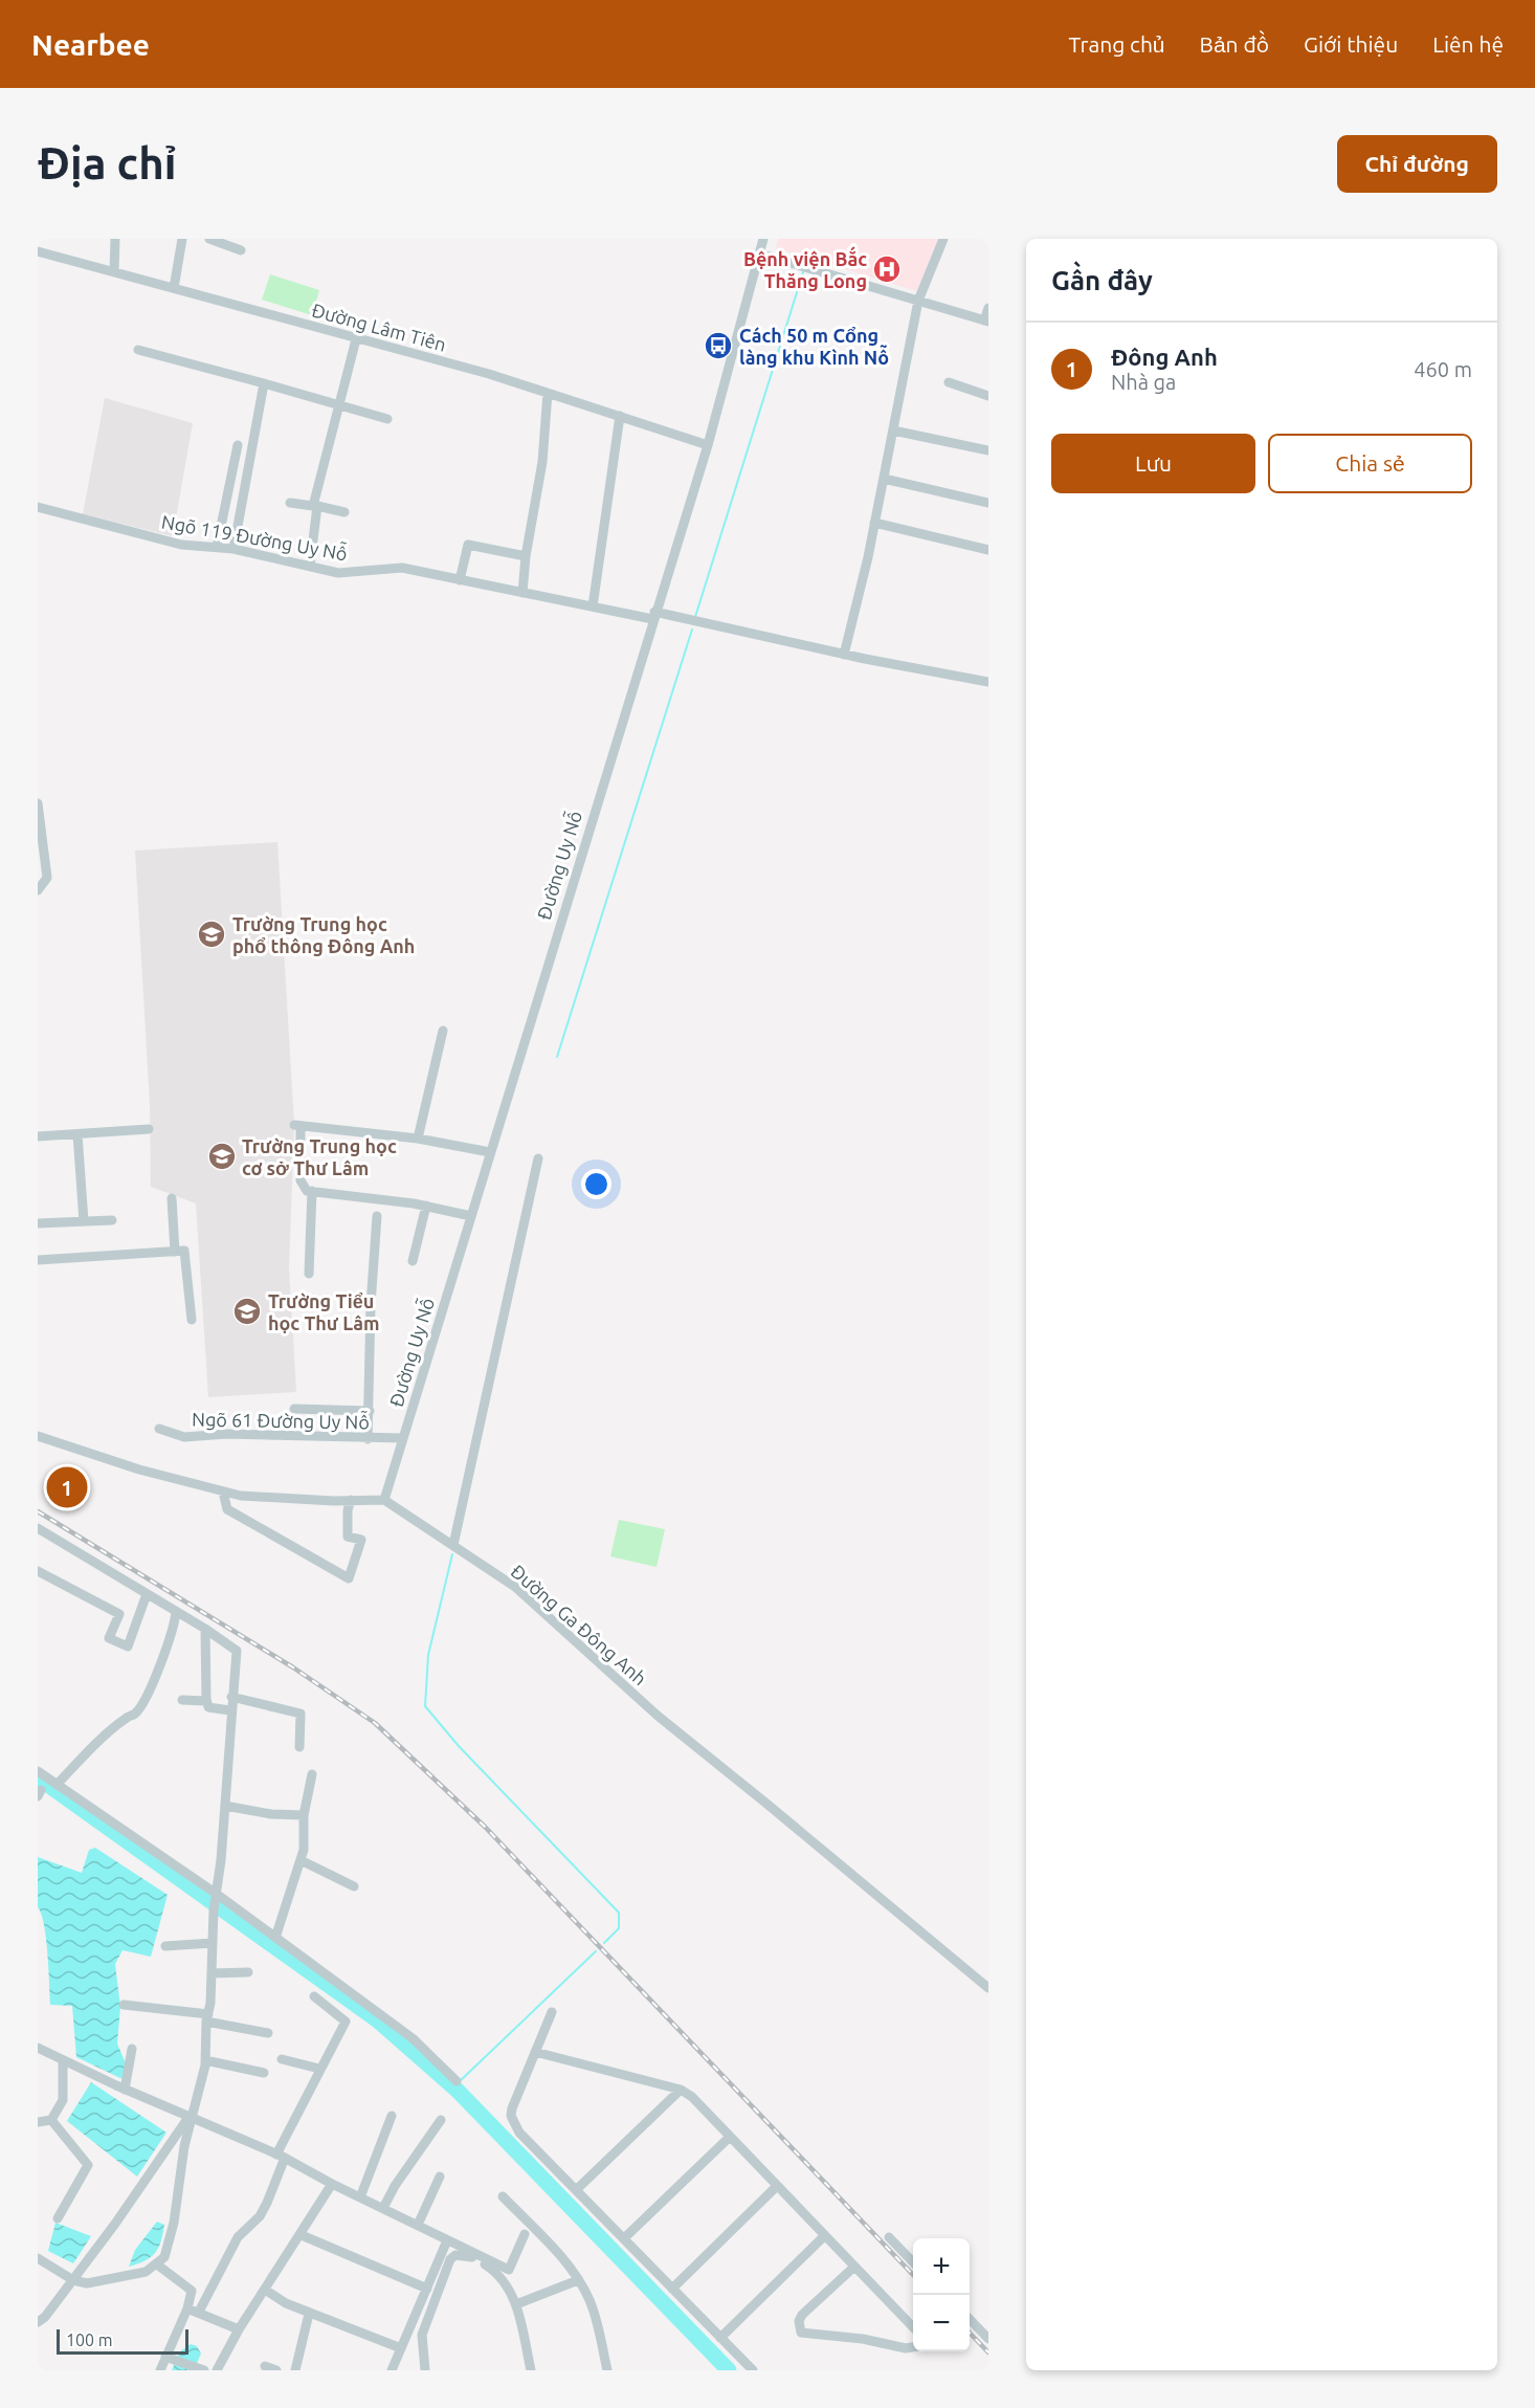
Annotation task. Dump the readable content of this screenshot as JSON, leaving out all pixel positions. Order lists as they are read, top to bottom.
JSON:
{
  "streets": {
    "street": [
      "Đường Lâm Tiên",
      "Ngõ 119 Đường Uy Nỗ",
      "Đường Uy Nỗ",
      "Ngõ 61 Đường Uy Nỗ",
      "Đường Ga Đông Anh"
    ]
  },
  "crossings": [
    ["Đường Lâm Tiên", "Đường Uy Nỗ"],
    ["Ngõ 119 Đường Uy Nỗ", "Đường Uy Nỗ"],
    ["Đường Uy Nỗ", "Ngõ 61 Đường Uy Nỗ"],
    ["Đường Uy Nỗ", "Đường Ga Đông Anh"]
  ],
  "places": {
    "hospital": ["Bệnh viện Bắc Thăng Long"],
    "bus stop": ["Cách 50 m Cổng làng khu Kình Nỗ"],
    "school or university": ["Trường Trung học phổ thông Đông Anh", "Trường Trung học cơ sở Thư Lâm", "Trường Tiểu học Thư Lâm"]
  },
  "scale_bar": "100 m",
  "page": {
    "header": "Nearbee",
    "nav": [
      "Trang chủ",
      "Bản đồ",
      "Giới thiệu",
      "Liên hệ"
    ],
    "buttons": [
      "Chỉ đường",
      ["Lưu", "Chia sẻ"]
    ],
    "title": "Địa chỉ",
    "heading": "Gần đây",
    "list": [
      {
        "mark": "1",
        "name": "Đông Anh",
        "note": "Nhà ga",
        "value": "460 m"
      }
    ],
    "pins": "1",
    "map_buttons": ["+", "−"],
    "scale": "100 m"
  }
}
